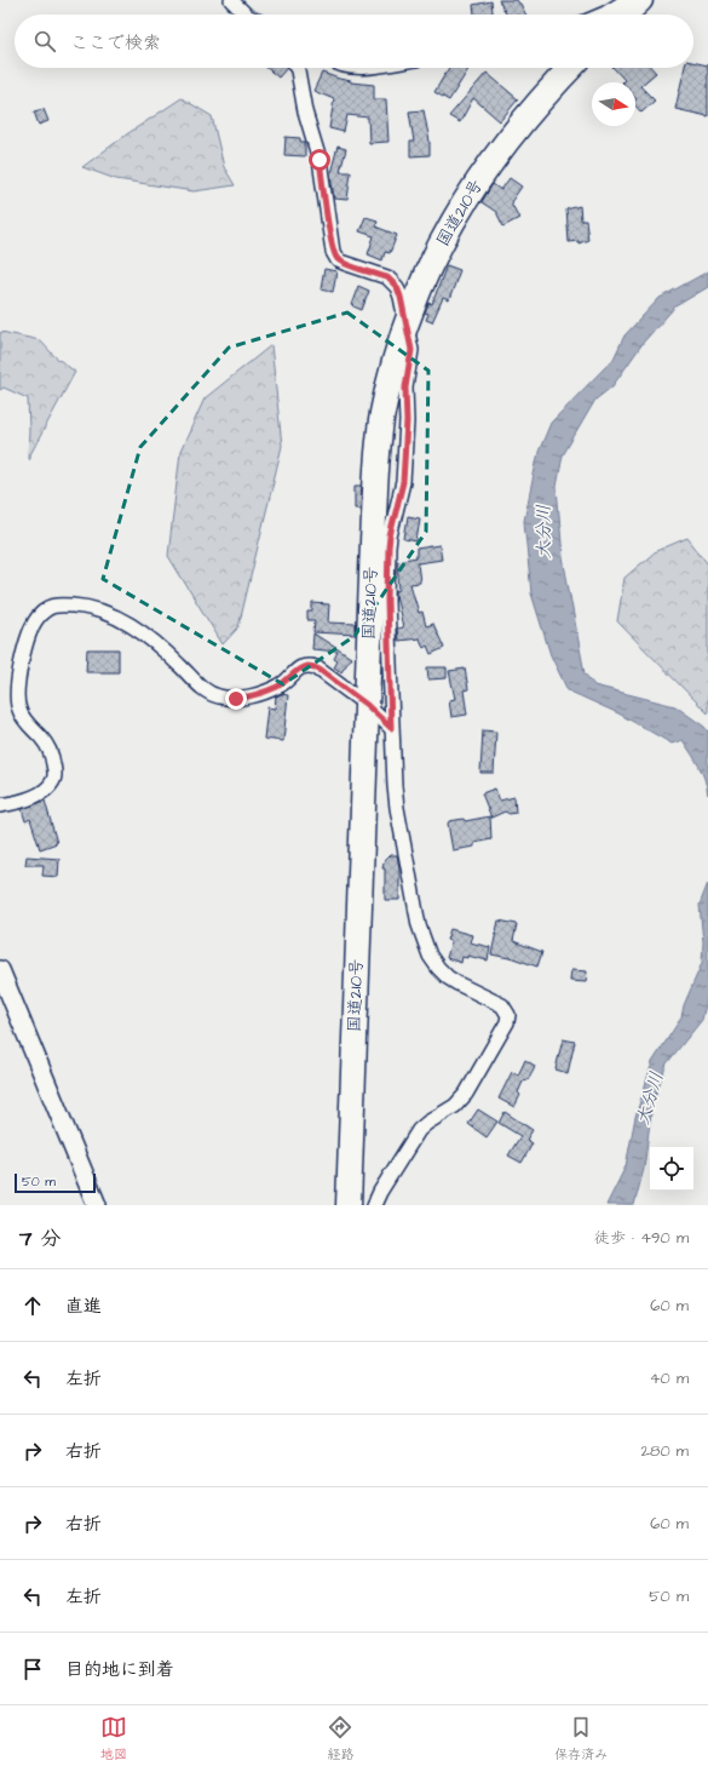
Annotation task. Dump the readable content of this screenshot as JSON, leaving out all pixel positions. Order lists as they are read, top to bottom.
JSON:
{
  "streets": {
    "highway": ["国道210号"]
  },
  "water": ["大分川"],
  "scale_bar": "50 m",
  "north": "right",
  "page": {
    "search": "ここで検索",
    "scale": "50 m",
    "heading": ["7 分", "徒歩 · 490 m"],
    "list": [
      ["直進", "60 m"],
      ["左折", "40 m"],
      ["右折", "280 m"],
      ["右折", "60 m"],
      ["左折", "50 m"],
      "目的地に到着"
    ],
    "nav": ["地図", "経路", "保存済み"]
  }
}
